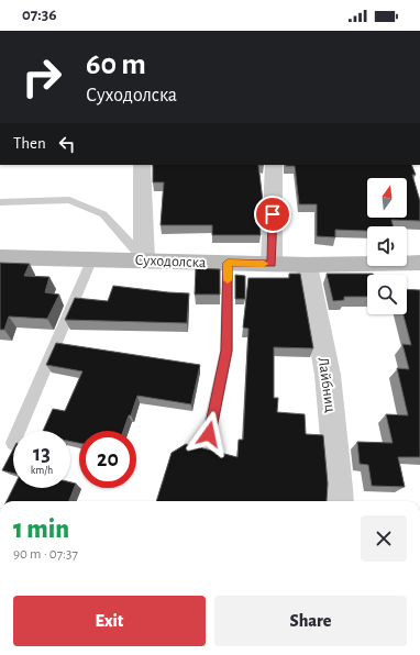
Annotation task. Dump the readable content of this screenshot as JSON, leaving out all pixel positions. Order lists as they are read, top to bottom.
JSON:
{
  "streets": {
    "street": ["Суходолска", "Лайбниц"]
  },
  "crossings": [
    ["Суходолска", "Лайбниц"]
  ],
  "north": "top",
  "page": {
    "status": "07:36",
    "turn": ["60 m", "Суходолска"],
    "then": "Then",
    "speed": "13 km/h",
    "limit": "20",
    "heading": ["1 min", "90 m · 07:37"],
    "buttons": ["Exit", "Share"]
  }
}
